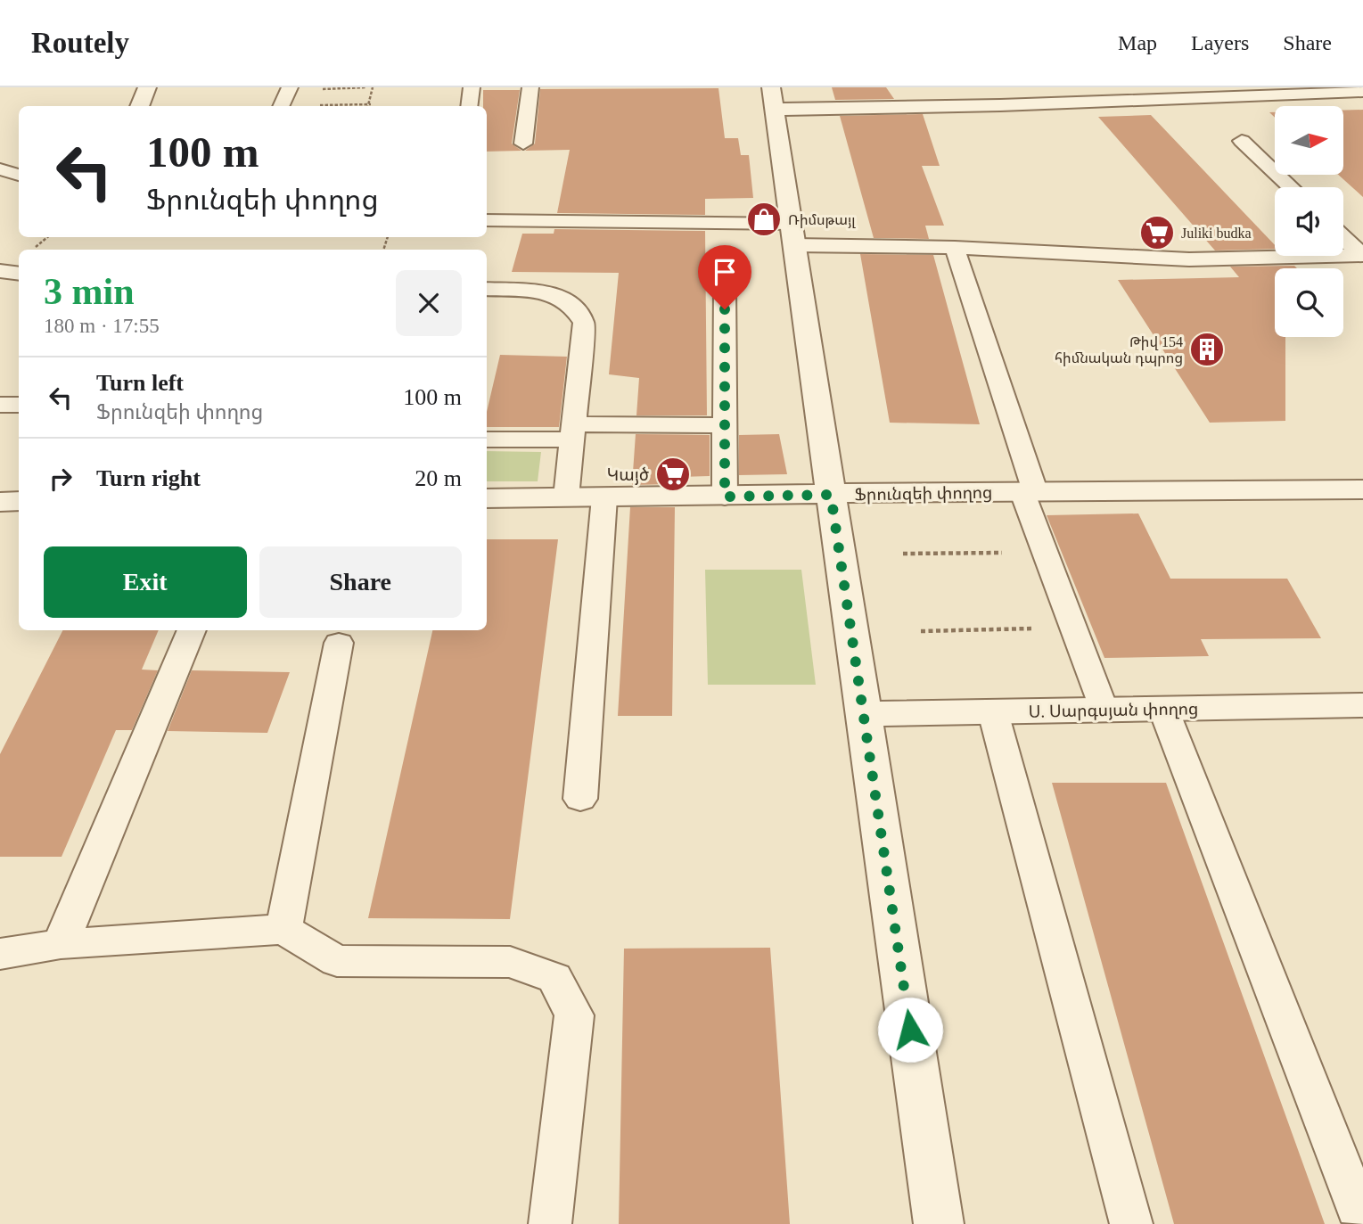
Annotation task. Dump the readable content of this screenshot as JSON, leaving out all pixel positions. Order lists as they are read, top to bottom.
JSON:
{
  "streets": {
    "street": ["Ֆրունզեի փողոց", "Ս. Սարգսյան փողոց"]
  },
  "places": {
    "shop": ["Ռիմսթայլ"],
    "supermarket": ["Juliki budka", "Կայծ"],
    "building": ["Թիվ 154 հիմնական դպրոց"]
  },
  "north": "right",
  "page": {
    "header": "Routely",
    "nav": ["Map", "Layers", "Share"],
    "turn": ["100 m", "Ֆրունզեի փողոց"],
    "heading": ["3 min", "180 m · 17:55"],
    "list": [
      {
        "name": "Turn left",
        "note": "Ֆրունզեի փողոց",
        "value": "100 m"
      },
      {
        "name": "Turn right",
        "value": "20 m"
      }
    ],
    "buttons": ["Exit", "Share"]
  }
}
